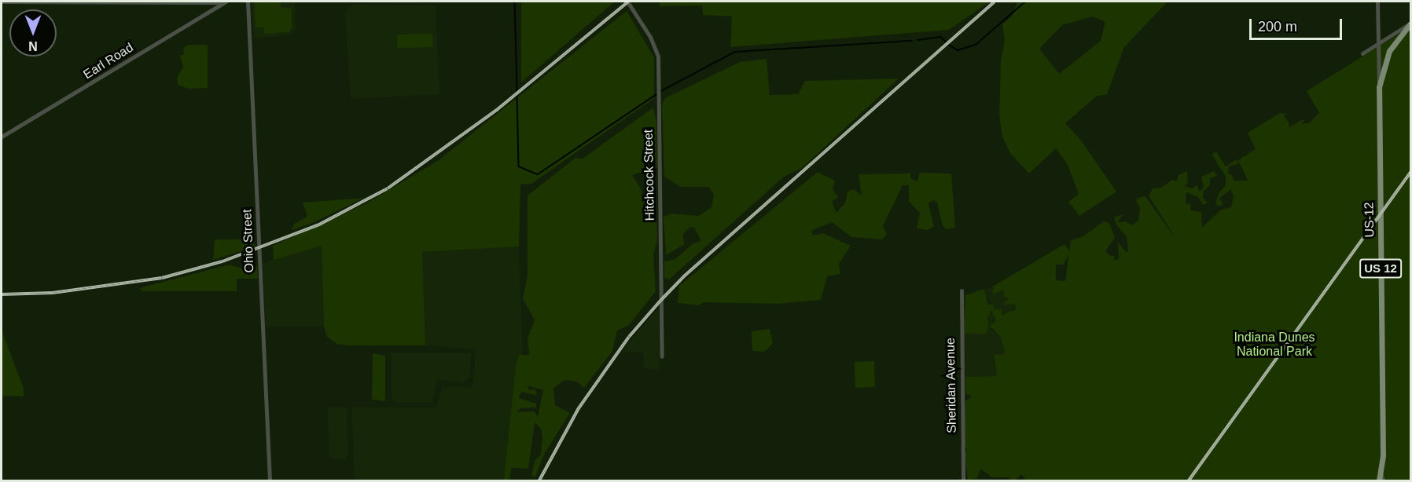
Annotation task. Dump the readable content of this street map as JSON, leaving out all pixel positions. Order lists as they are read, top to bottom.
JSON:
{
  "streets": {
    "main road": ["US-12", "US 12"],
    "street": [
      "Earl Road",
      "Hitchcock Street",
      "Ohio Street",
      "Sheridan Avenue"
    ]
  },
  "parks": ["Indiana Dunes National Park"],
  "scale_bar": "200 m",
  "north": "bottom"
}
